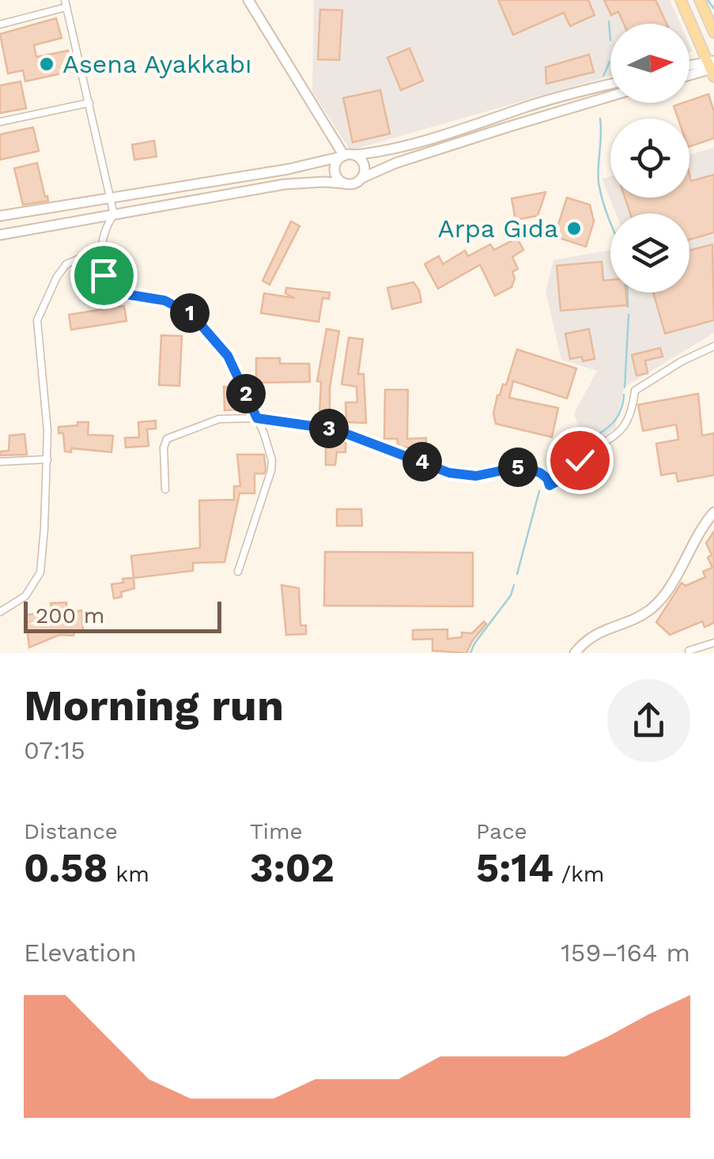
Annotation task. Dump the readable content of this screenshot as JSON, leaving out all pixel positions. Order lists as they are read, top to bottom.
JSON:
{
  "places": ["Asena Ayakkabı", "Arpa Gıda"],
  "scale_bar": "200 m",
  "north": "right",
  "page": {
    "pins": [
      "1",
      "2",
      "3",
      "4",
      "5"
    ],
    "scale": "200 m",
    "heading": ["Morning run", "07:15"],
    "stats": [
      ["Distance", "0.58 km"],
      ["Time", "3:02"],
      ["Pace", "5:14 /km"]
    ],
    "chart": ["Elevation", "159–164 m"]
  }
}
